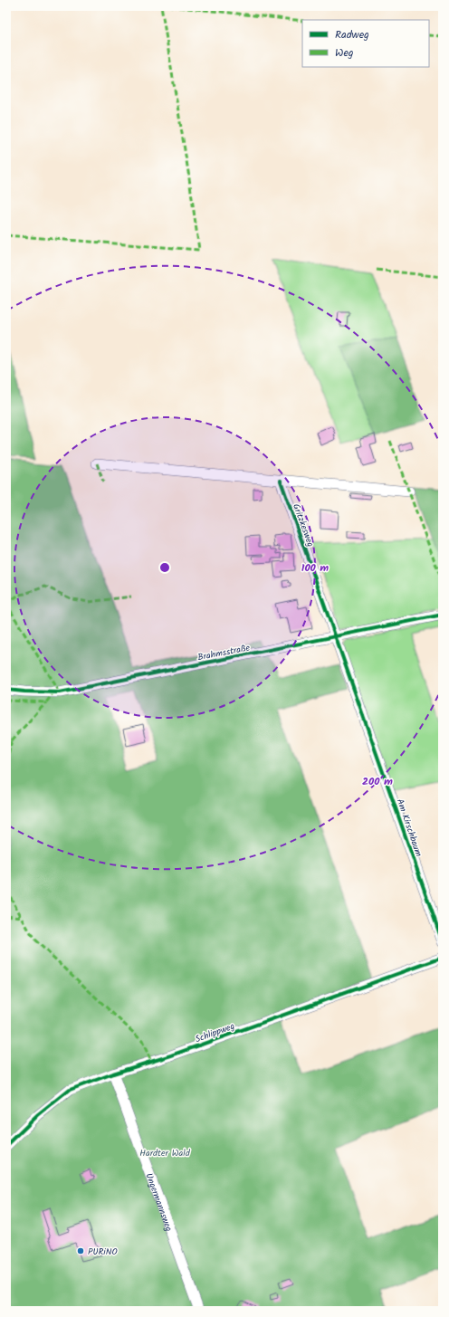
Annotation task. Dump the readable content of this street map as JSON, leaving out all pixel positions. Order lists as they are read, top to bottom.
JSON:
{
  "streets": {
    "street": [
      "Gritzkesweg",
      "Brahmsstraße",
      "Am Kirschbaum",
      "Schlippweg",
      "Ungermannsweg"
    ]
  },
  "crossings": [
    ["Gritzkesweg", "Brahmsstraße"],
    ["Gritzkesweg", "Am Kirschbaum"],
    ["Brahmsstraße", "Am Kirschbaum"],
    ["Schlippweg", "Ungermannsweg"]
  ],
  "parks": ["Hardter Wald"],
  "places": ["PURiNO"],
  "legend": ["Radweg", "Weg"],
  "rings": ["100 m", "200 m"]
}
